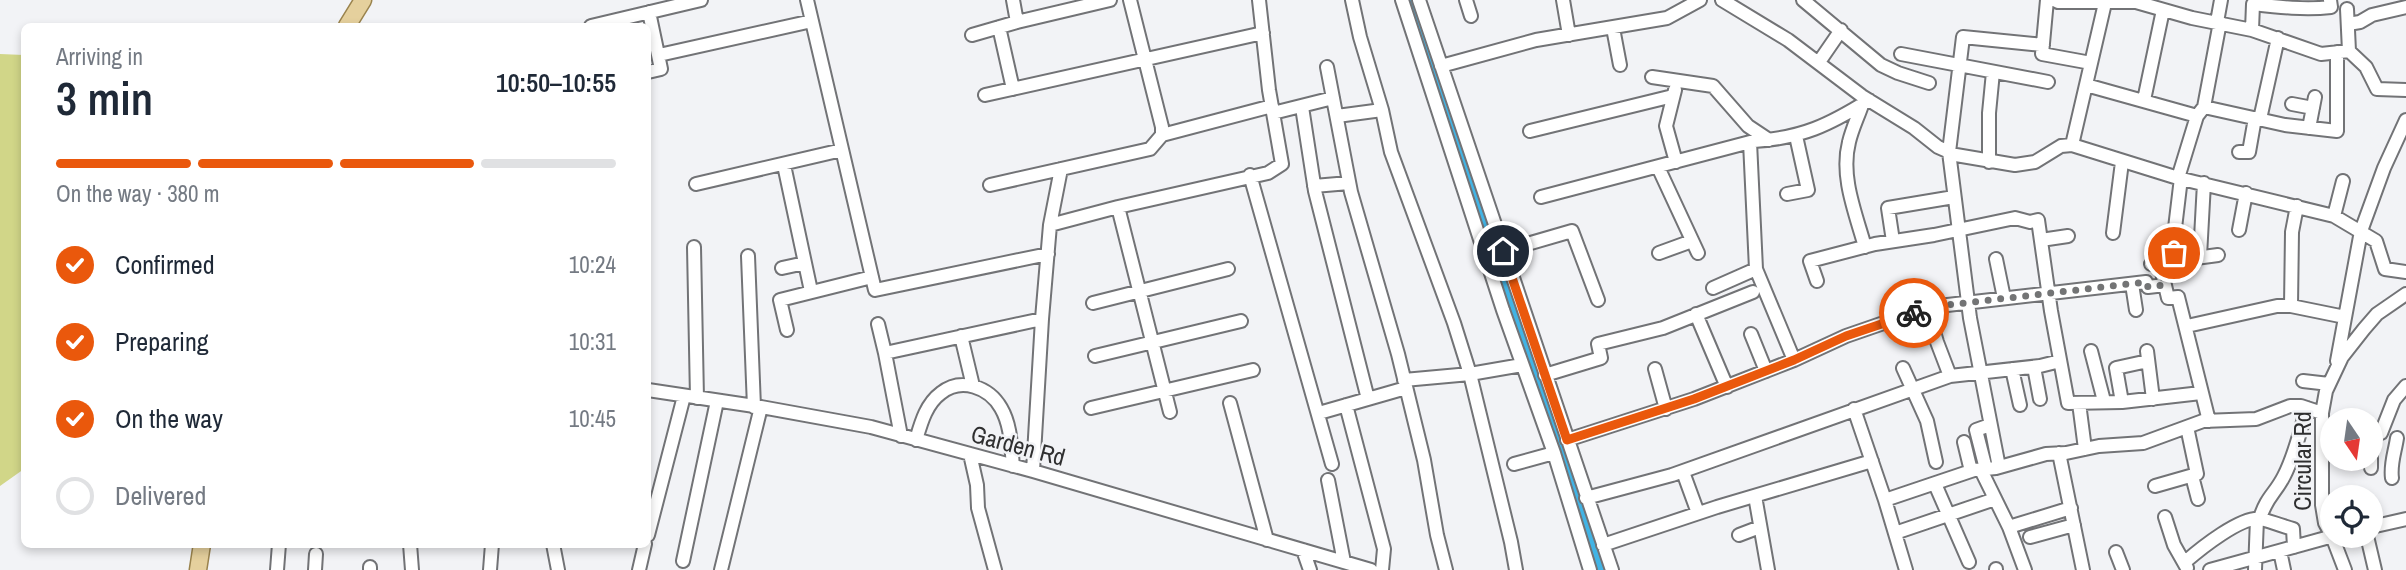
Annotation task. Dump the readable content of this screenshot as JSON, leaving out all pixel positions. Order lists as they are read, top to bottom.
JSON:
{
  "streets": {
    "street": ["Garden Rd", "Circular Rd"]
  },
  "north": "bottom",
  "page": {
    "heading": ["3 min", "Arriving in", "10:50–10:55"],
    "bar": "On the way · 380 m",
    "list": [
      ["Confirmed", "10:24"],
      ["Preparing", "10:31"],
      ["On the way", "10:45"],
      "Delivered"
    ]
  }
}
